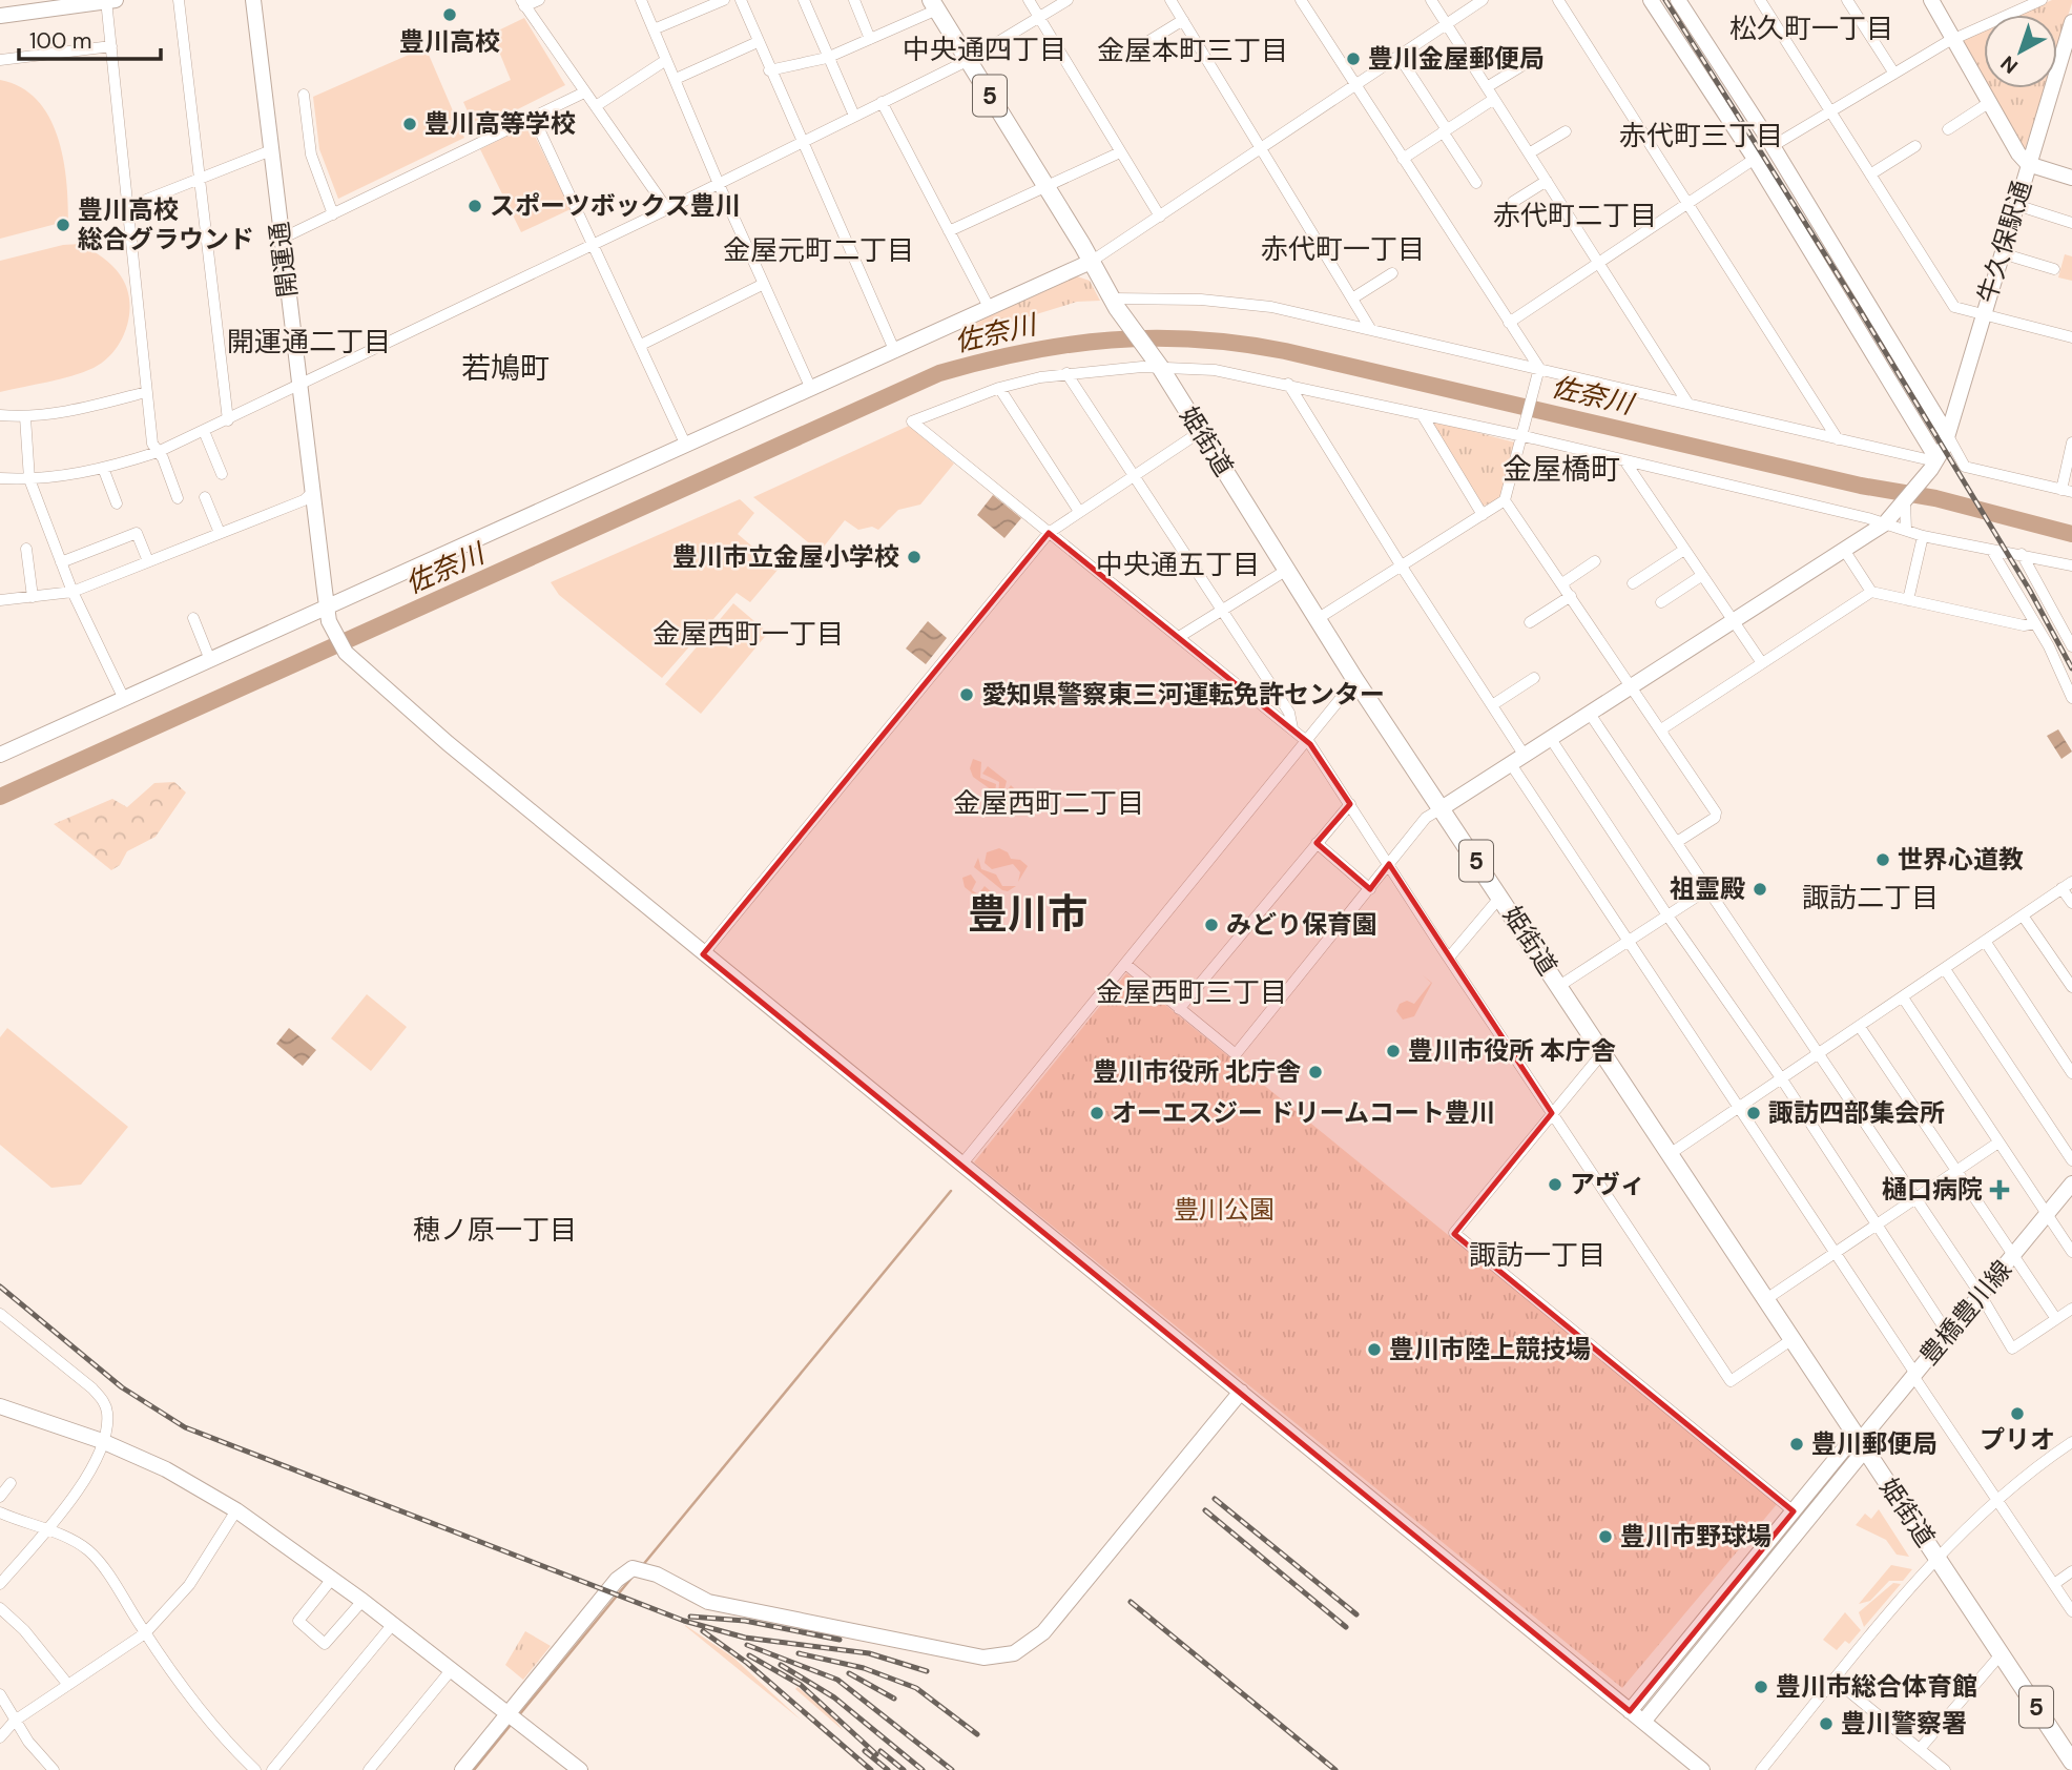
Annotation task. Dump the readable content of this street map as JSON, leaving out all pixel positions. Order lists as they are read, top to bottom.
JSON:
{
  "streets": {
    "main road": ["5", "姫街道"],
    "street": ["牛久保駅通", "開運通", "豊橋豊川線"]
  },
  "crossings": [
    ["牛久保駅通", "姫街道"],
    ["姫街道", "豊橋豊川線"]
  ],
  "districts": [
    "松久町一丁目",
    "中央通四丁目",
    "金屋本町三丁目",
    "赤代町三丁目",
    "赤代町二丁目",
    "赤代町一丁目",
    "金屋元町二丁目",
    "開運通二丁目",
    "若鳩町",
    "金屋橋町",
    "中央通五丁目",
    "金屋西町一丁目",
    "金屋西町二丁目",
    "諏訪二丁目",
    "豊川市",
    "金屋西町三丁目",
    "穂ノ原一丁目",
    "諏訪一丁目"
  ],
  "water": ["佐奈川"],
  "parks": ["豊川公園"],
  "places": {
    "other": [
      "豊川高校",
      "豊川金屋郵便局",
      "豊川高等学校",
      "スポーツボックス豊川",
      "豊川高校 総合グラウンド",
      "豊川市立金屋小学校",
      "愛知県警察東三河運転免許センター",
      "世界心道教",
      "祖霊殿",
      "みどり保育園",
      "豊川市役所 本庁舎",
      "豊川市役所 北庁舎",
      "オーエスジー ドリームコート豊川",
      "諏訪四部集会所",
      "アヴィ",
      "豊川市陸上競技場",
      "プリオ",
      "豊川郵便局",
      "豊川市野球場",
      "豊川市総合体育館",
      "豊川警察署"
    ],
    "health": ["樋口病院"]
  },
  "scale_bar": "100 m",
  "north": "bottom left"
}
